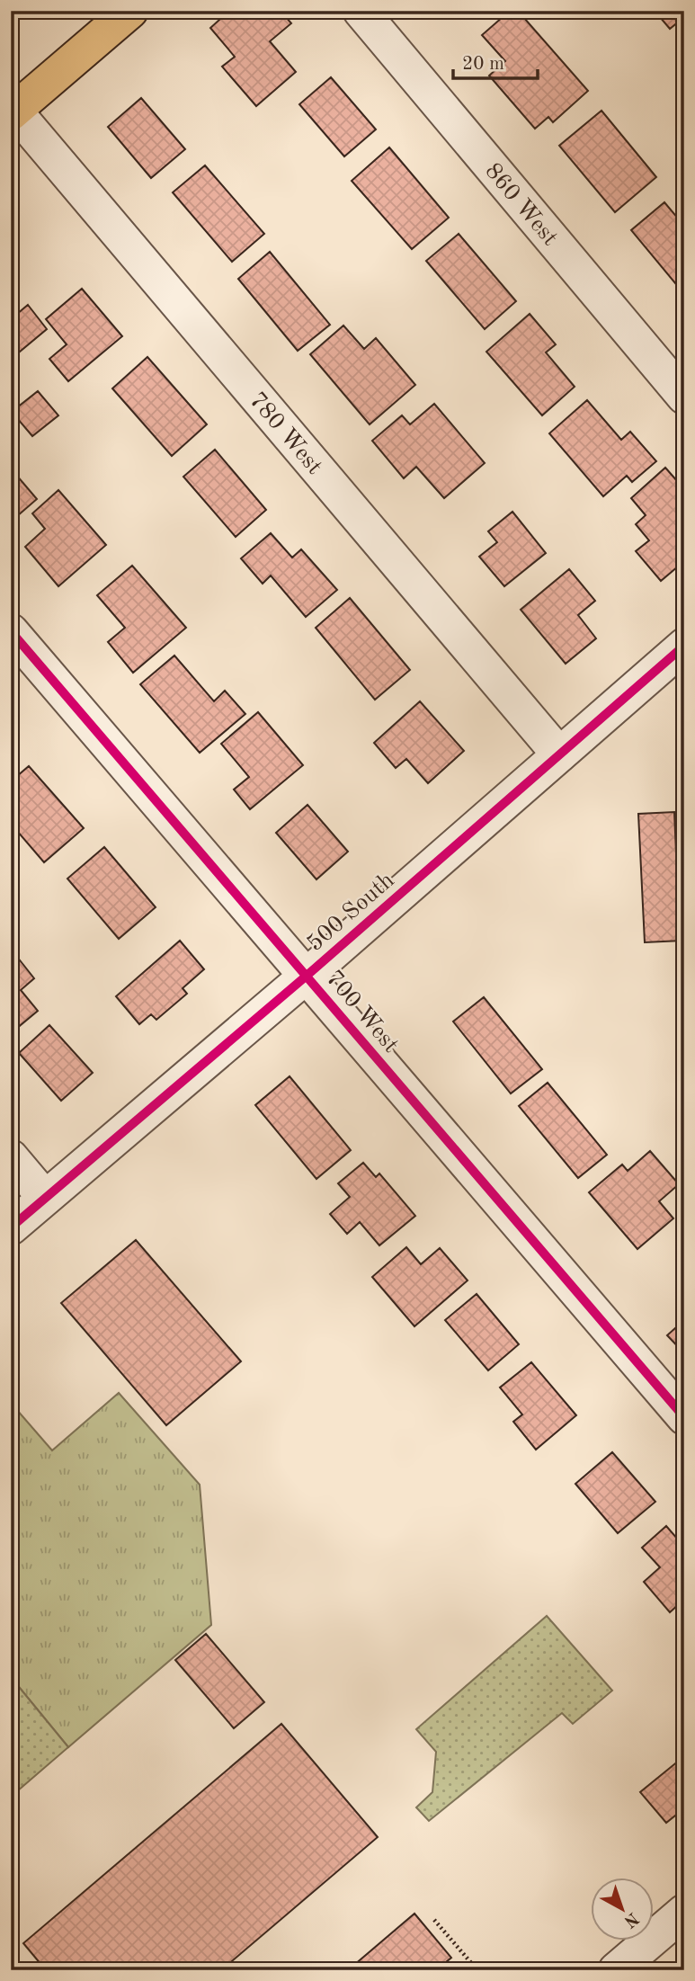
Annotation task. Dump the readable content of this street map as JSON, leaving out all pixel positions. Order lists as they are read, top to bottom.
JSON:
{
  "streets": {
    "street": [
      "860 West",
      "780 West",
      "500 South",
      "700 West"
    ]
  },
  "crossings": [
    ["780 West", "500 South"],
    ["500 South", "700 West"]
  ],
  "scale_bar": "20 m",
  "north": "bottom right"
}
